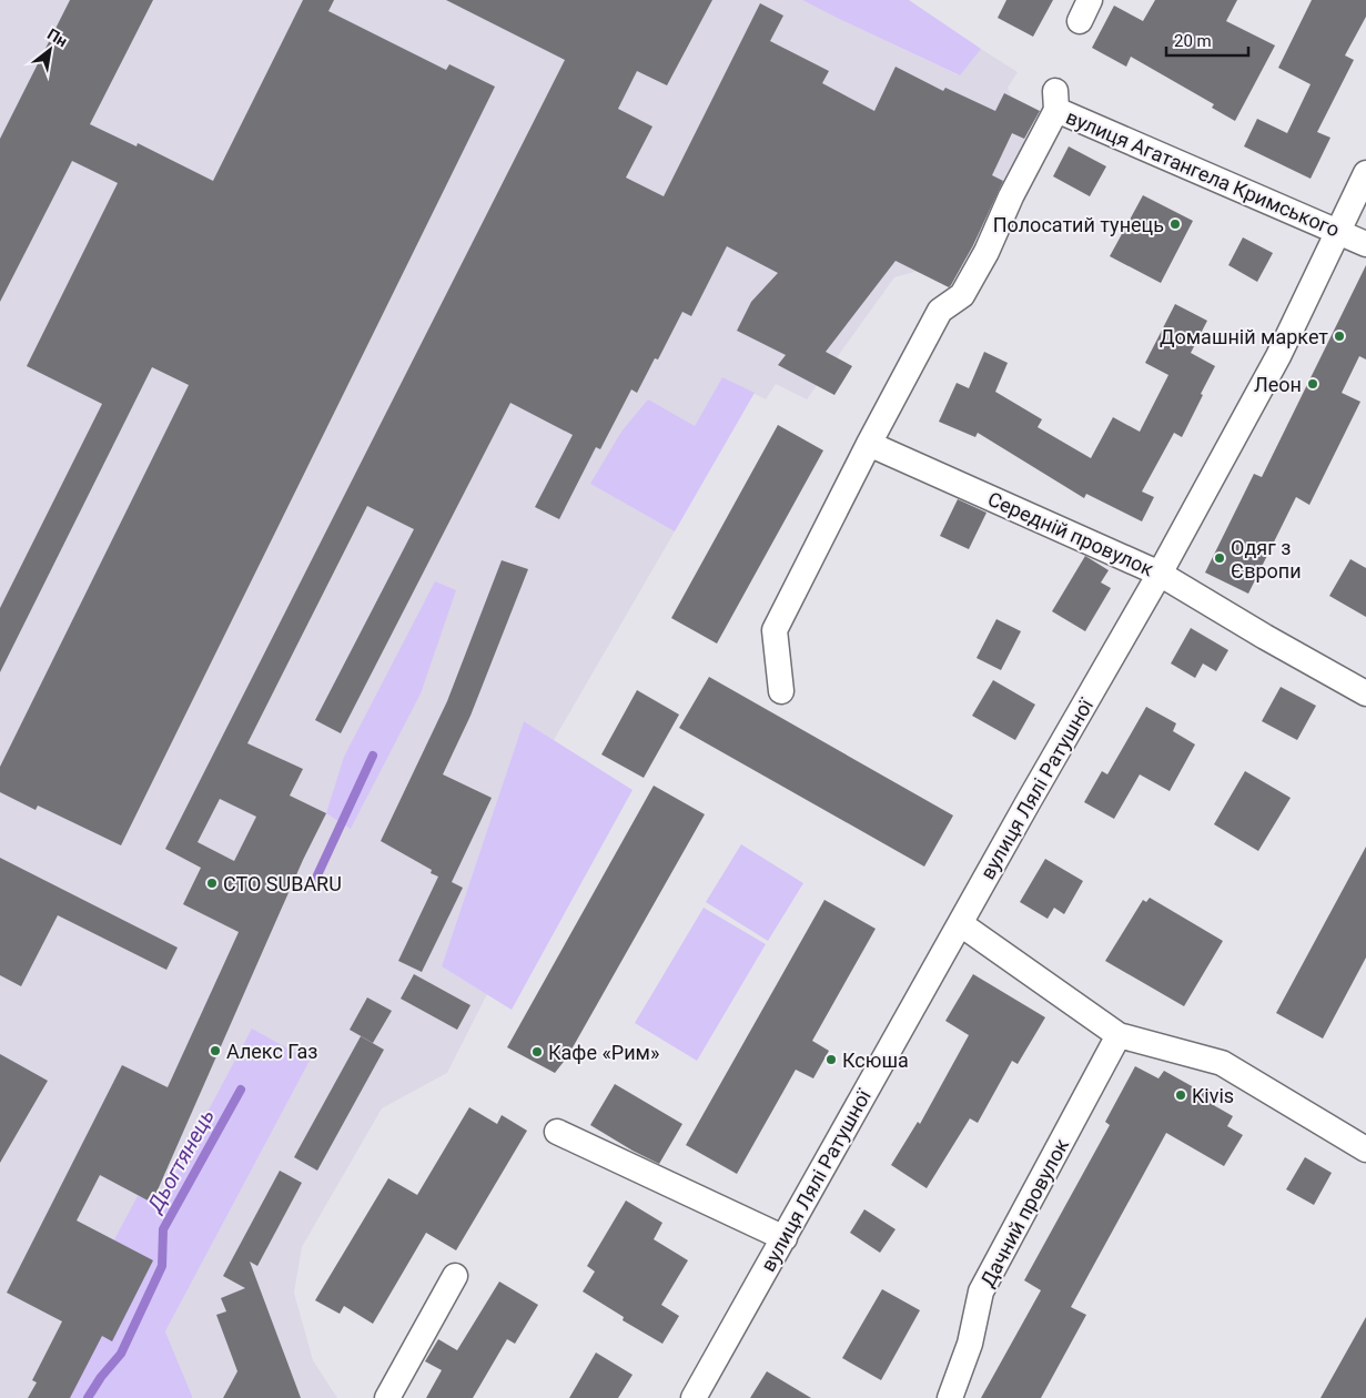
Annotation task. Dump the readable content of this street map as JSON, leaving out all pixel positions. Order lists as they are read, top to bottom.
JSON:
{
  "streets": {
    "street": [
      "вулиця Агатангела Кримського",
      "Середній провулок",
      "вулиця Лялі Ратушної",
      "Дачний провулок"
    ]
  },
  "crossings": [
    ["вулиця Агатангела Кримського", "Середній провулок"],
    ["вулиця Агатангела Кримського", "вулиця Лялі Ратушної"],
    ["Середній провулок", "вулиця Лялі Ратушної"]
  ],
  "water": ["Дьогтянець"],
  "places": [
    "Полосатий тунець",
    "Домашній маркет",
    "Леон",
    "Одяг з Європи",
    "СТО SUBARU",
    "Алекс Газ",
    "Кафе «Рим»",
    "Ксюша",
    "Kivis"
  ],
  "scale_bar": "20 m",
  "north": "top right"
}
